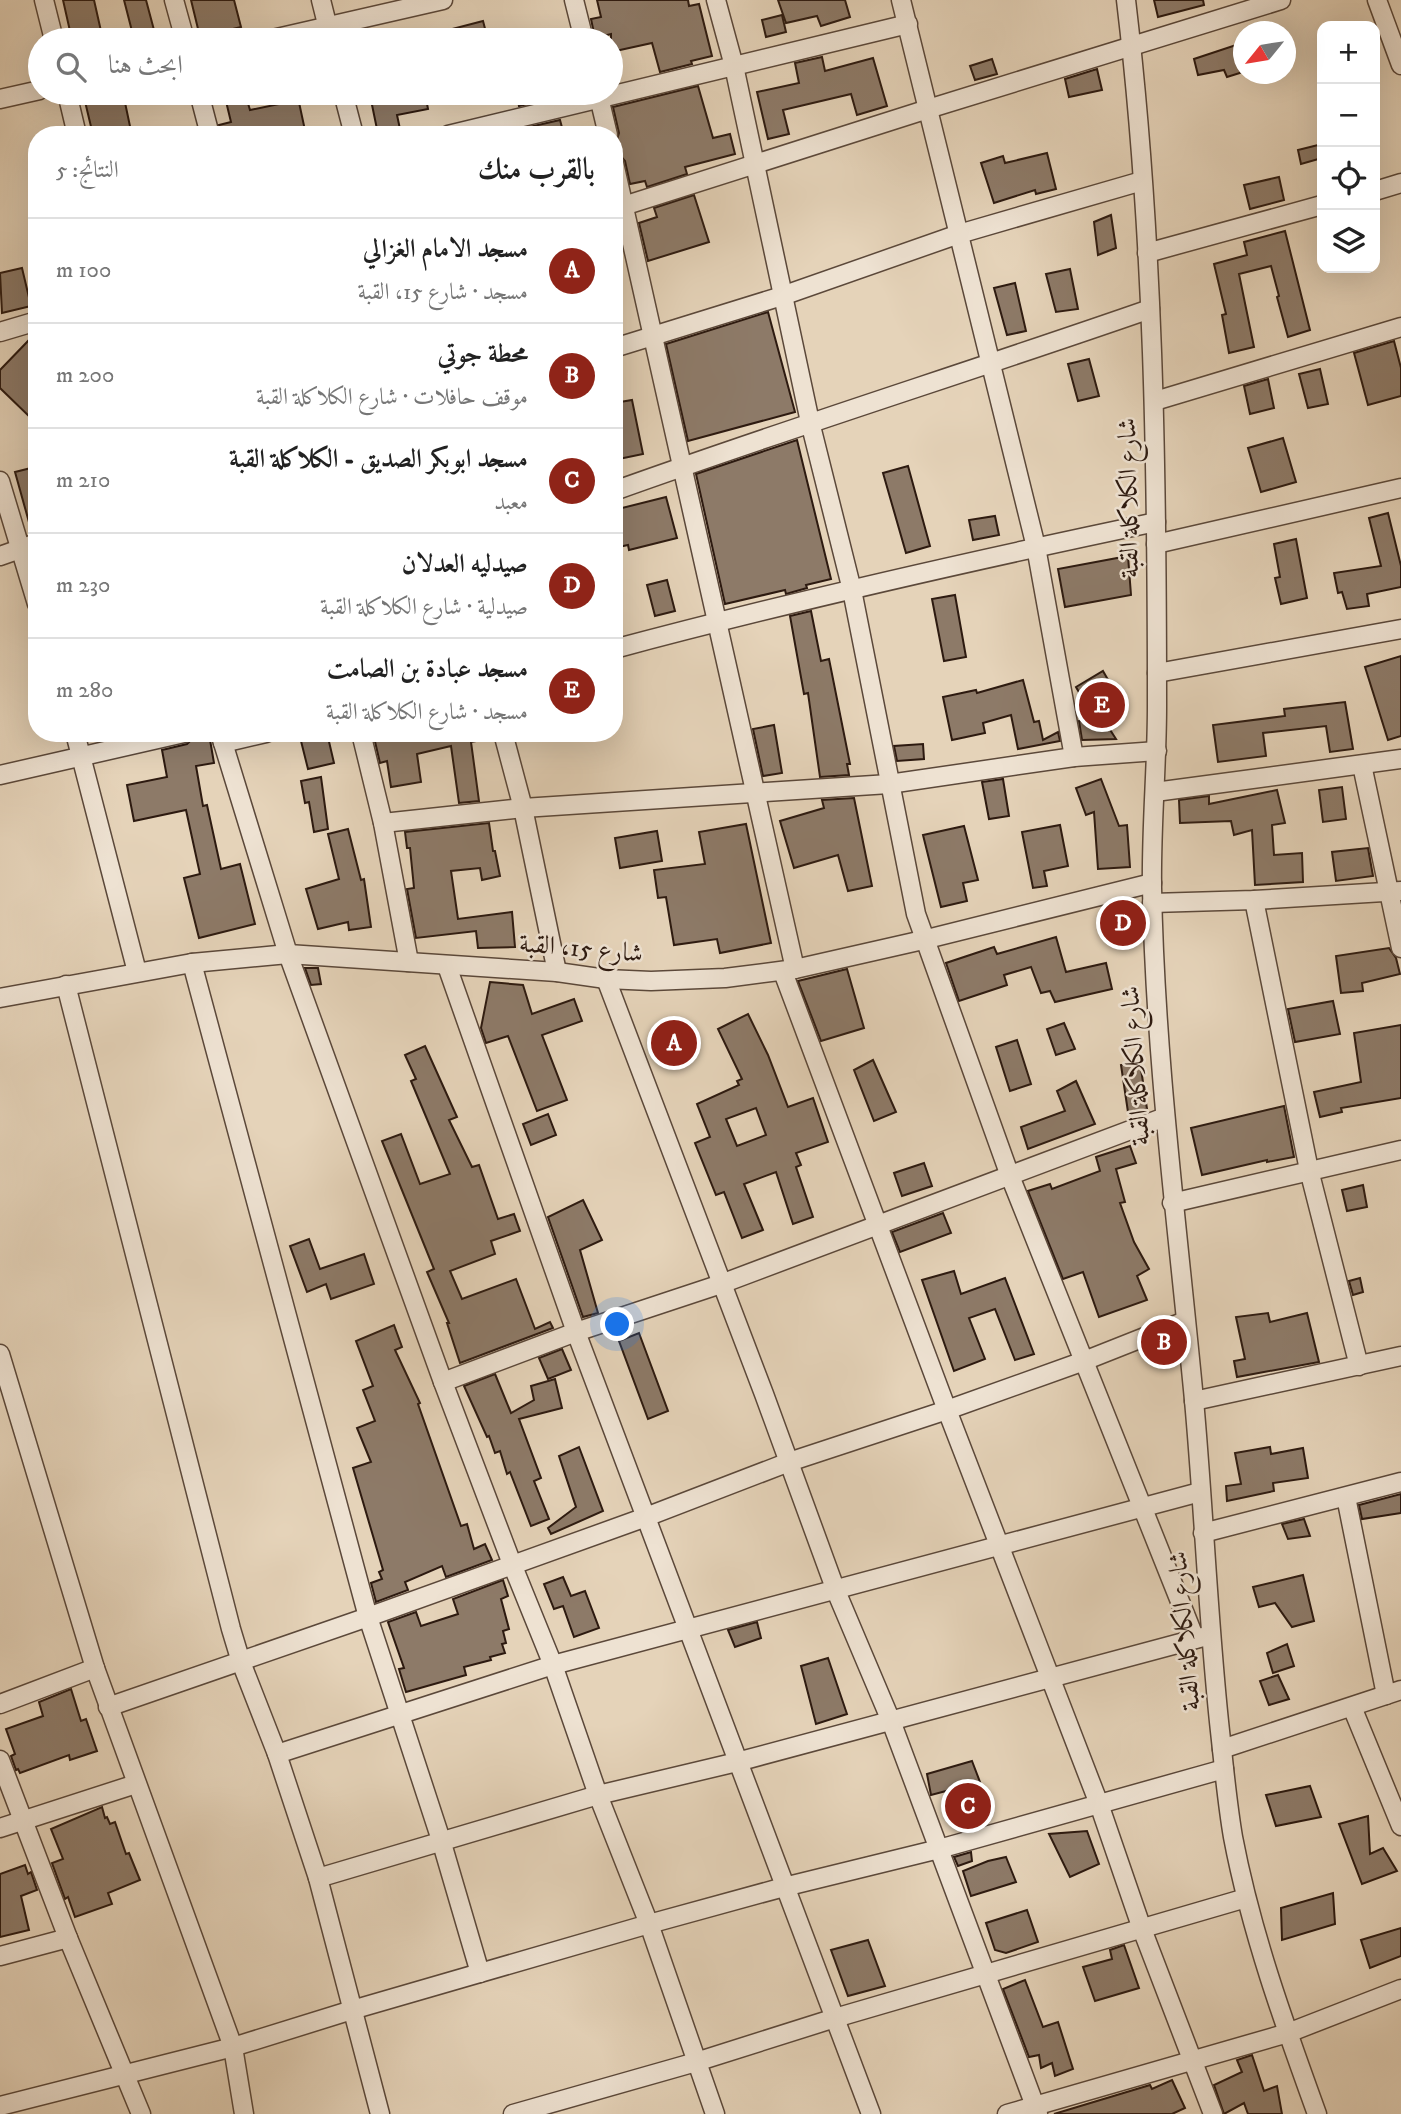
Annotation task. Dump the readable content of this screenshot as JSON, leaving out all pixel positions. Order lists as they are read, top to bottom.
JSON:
{
  "streets": {
    "street": ["شارع الكلاكلة القبة", "شارع 15، القبة"]
  },
  "crossings": [
    ["شارع الكلاكلة القبة", "شارع 15، القبة"]
  ],
  "north": "bottom left",
  "page": {
    "map_buttons": ["+", "−"],
    "search": "ابحث هنا",
    "heading": ["بالقرب منك", "النتائج: 5"],
    "list": [
      {
        "mark": "A",
        "name": "مسجد الامام الغزالي",
        "note": "مسجد · شارع 15، القبة",
        "value": "100 m"
      },
      {
        "mark": "B",
        "name": "محطة جوتي",
        "note": "موقف حافلات · شارع الكلاكلة القبة",
        "value": "200 m"
      },
      {
        "mark": "C",
        "name": "مسجد ابوبكر الصديق - الكلاكلة القبة",
        "note": "معبد",
        "value": "210 m"
      },
      {
        "mark": "D",
        "name": "صيدليه العدلان",
        "note": "صيدلية · شارع الكلاكلة القبة",
        "value": "230 m"
      },
      {
        "mark": "E",
        "name": "مسجد عبادة بن الصامت",
        "note": "مسجد · شارع الكلاكلة القبة",
        "value": "280 m"
      }
    ],
    "pins": [
      "E",
      "D",
      "A",
      "B",
      "C"
    ]
  }
}
